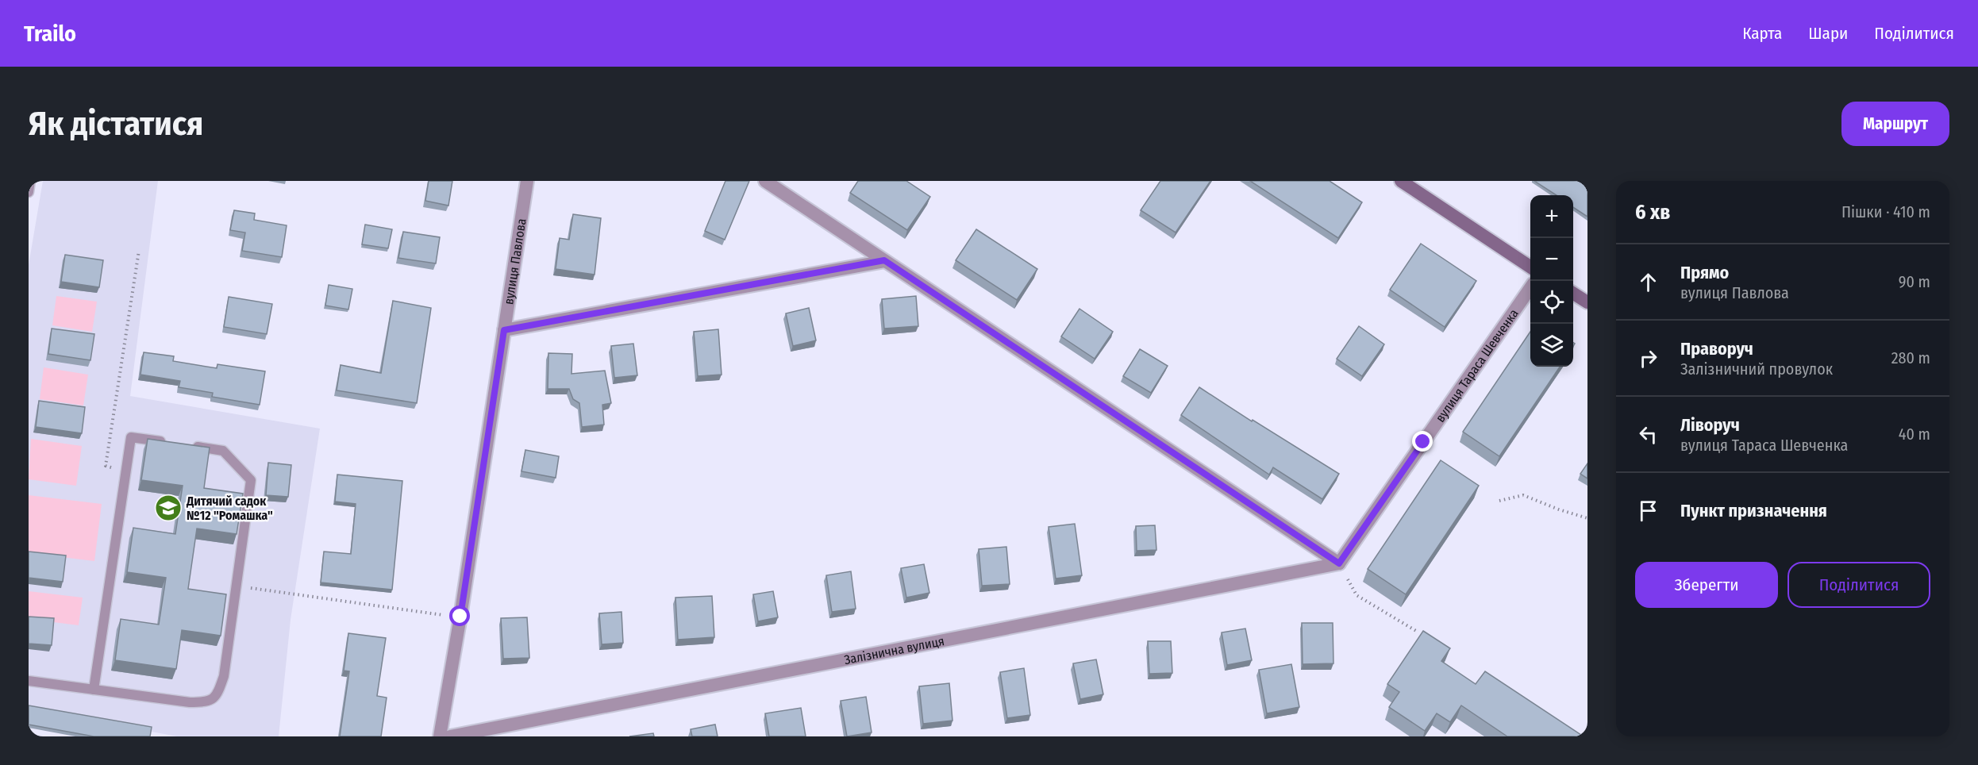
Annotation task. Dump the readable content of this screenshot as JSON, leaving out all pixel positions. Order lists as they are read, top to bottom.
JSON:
{
  "streets": {
    "street": ["вулиця Павлова", "вулиця Тараса Шевченка", "Залізнична вулиця"]
  },
  "crossings": [
    ["вулиця Тараса Шевченка", "Залізнична вулиця"]
  ],
  "places": {
    "school or university": ["Дитячий садок №12 \"Ромашка\""]
  },
  "page": {
    "header": "Trailo",
    "nav": ["Карта", "Шари", "Поділитися"],
    "buttons": [
      "Маршрут",
      ["Зберегти", "Поділитися"]
    ],
    "title": "Як дістатися",
    "heading": ["6 хв", "Пішки · 410 m"],
    "map_buttons": ["+", "−"],
    "list": [
      ["Прямо", "вулиця Павлова", "90 m"],
      ["Праворуч", "Залізничний провулок", "280 m"],
      ["Ліворуч", "вулиця Тараса Шевченка", "40 m"],
      "Пункт призначення"
    ]
  }
}
